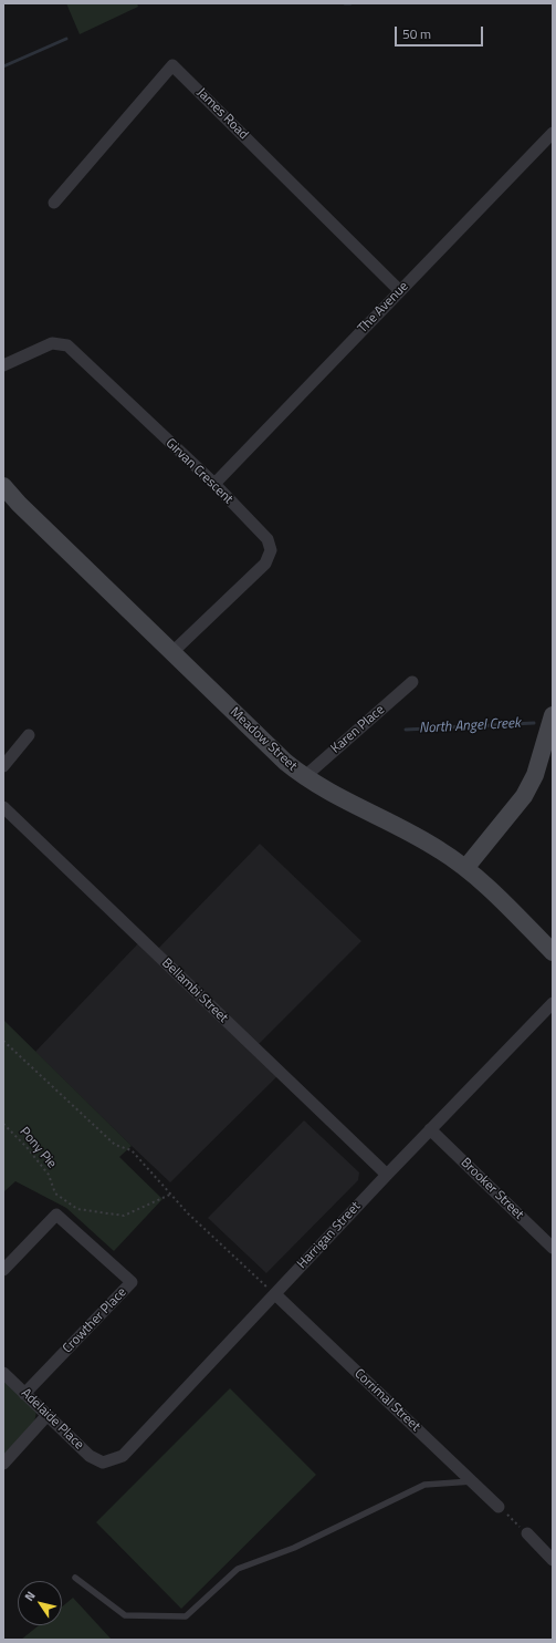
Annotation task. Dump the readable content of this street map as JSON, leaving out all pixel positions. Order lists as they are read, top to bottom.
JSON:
{
  "streets": {
    "street": [
      "James Road",
      "The Avenue",
      "Girvan Crescent",
      "Karen Place",
      "Meadow Street",
      "Bellambi Street",
      "Brooker Street",
      "Harrigan Street",
      "Crowther Place",
      "Corrimal Street",
      "Adelaide Place"
    ],
    "path": ["Pony Pie"]
  },
  "crossings": [
    ["James Road", "The Avenue"],
    ["The Avenue", "Girvan Crescent"],
    ["Girvan Crescent", "Meadow Street"],
    ["Karen Place", "Meadow Street"],
    ["Bellambi Street", "Harrigan Street"],
    ["Brooker Street", "Harrigan Street"],
    ["Harrigan Street", "Corrimal Street"],
    ["Harrigan Street", "Adelaide Place"],
    ["Crowther Place", "Adelaide Place"]
  ],
  "water": ["North Angel Creek"],
  "scale_bar": "50 m",
  "north": "top left"
}
